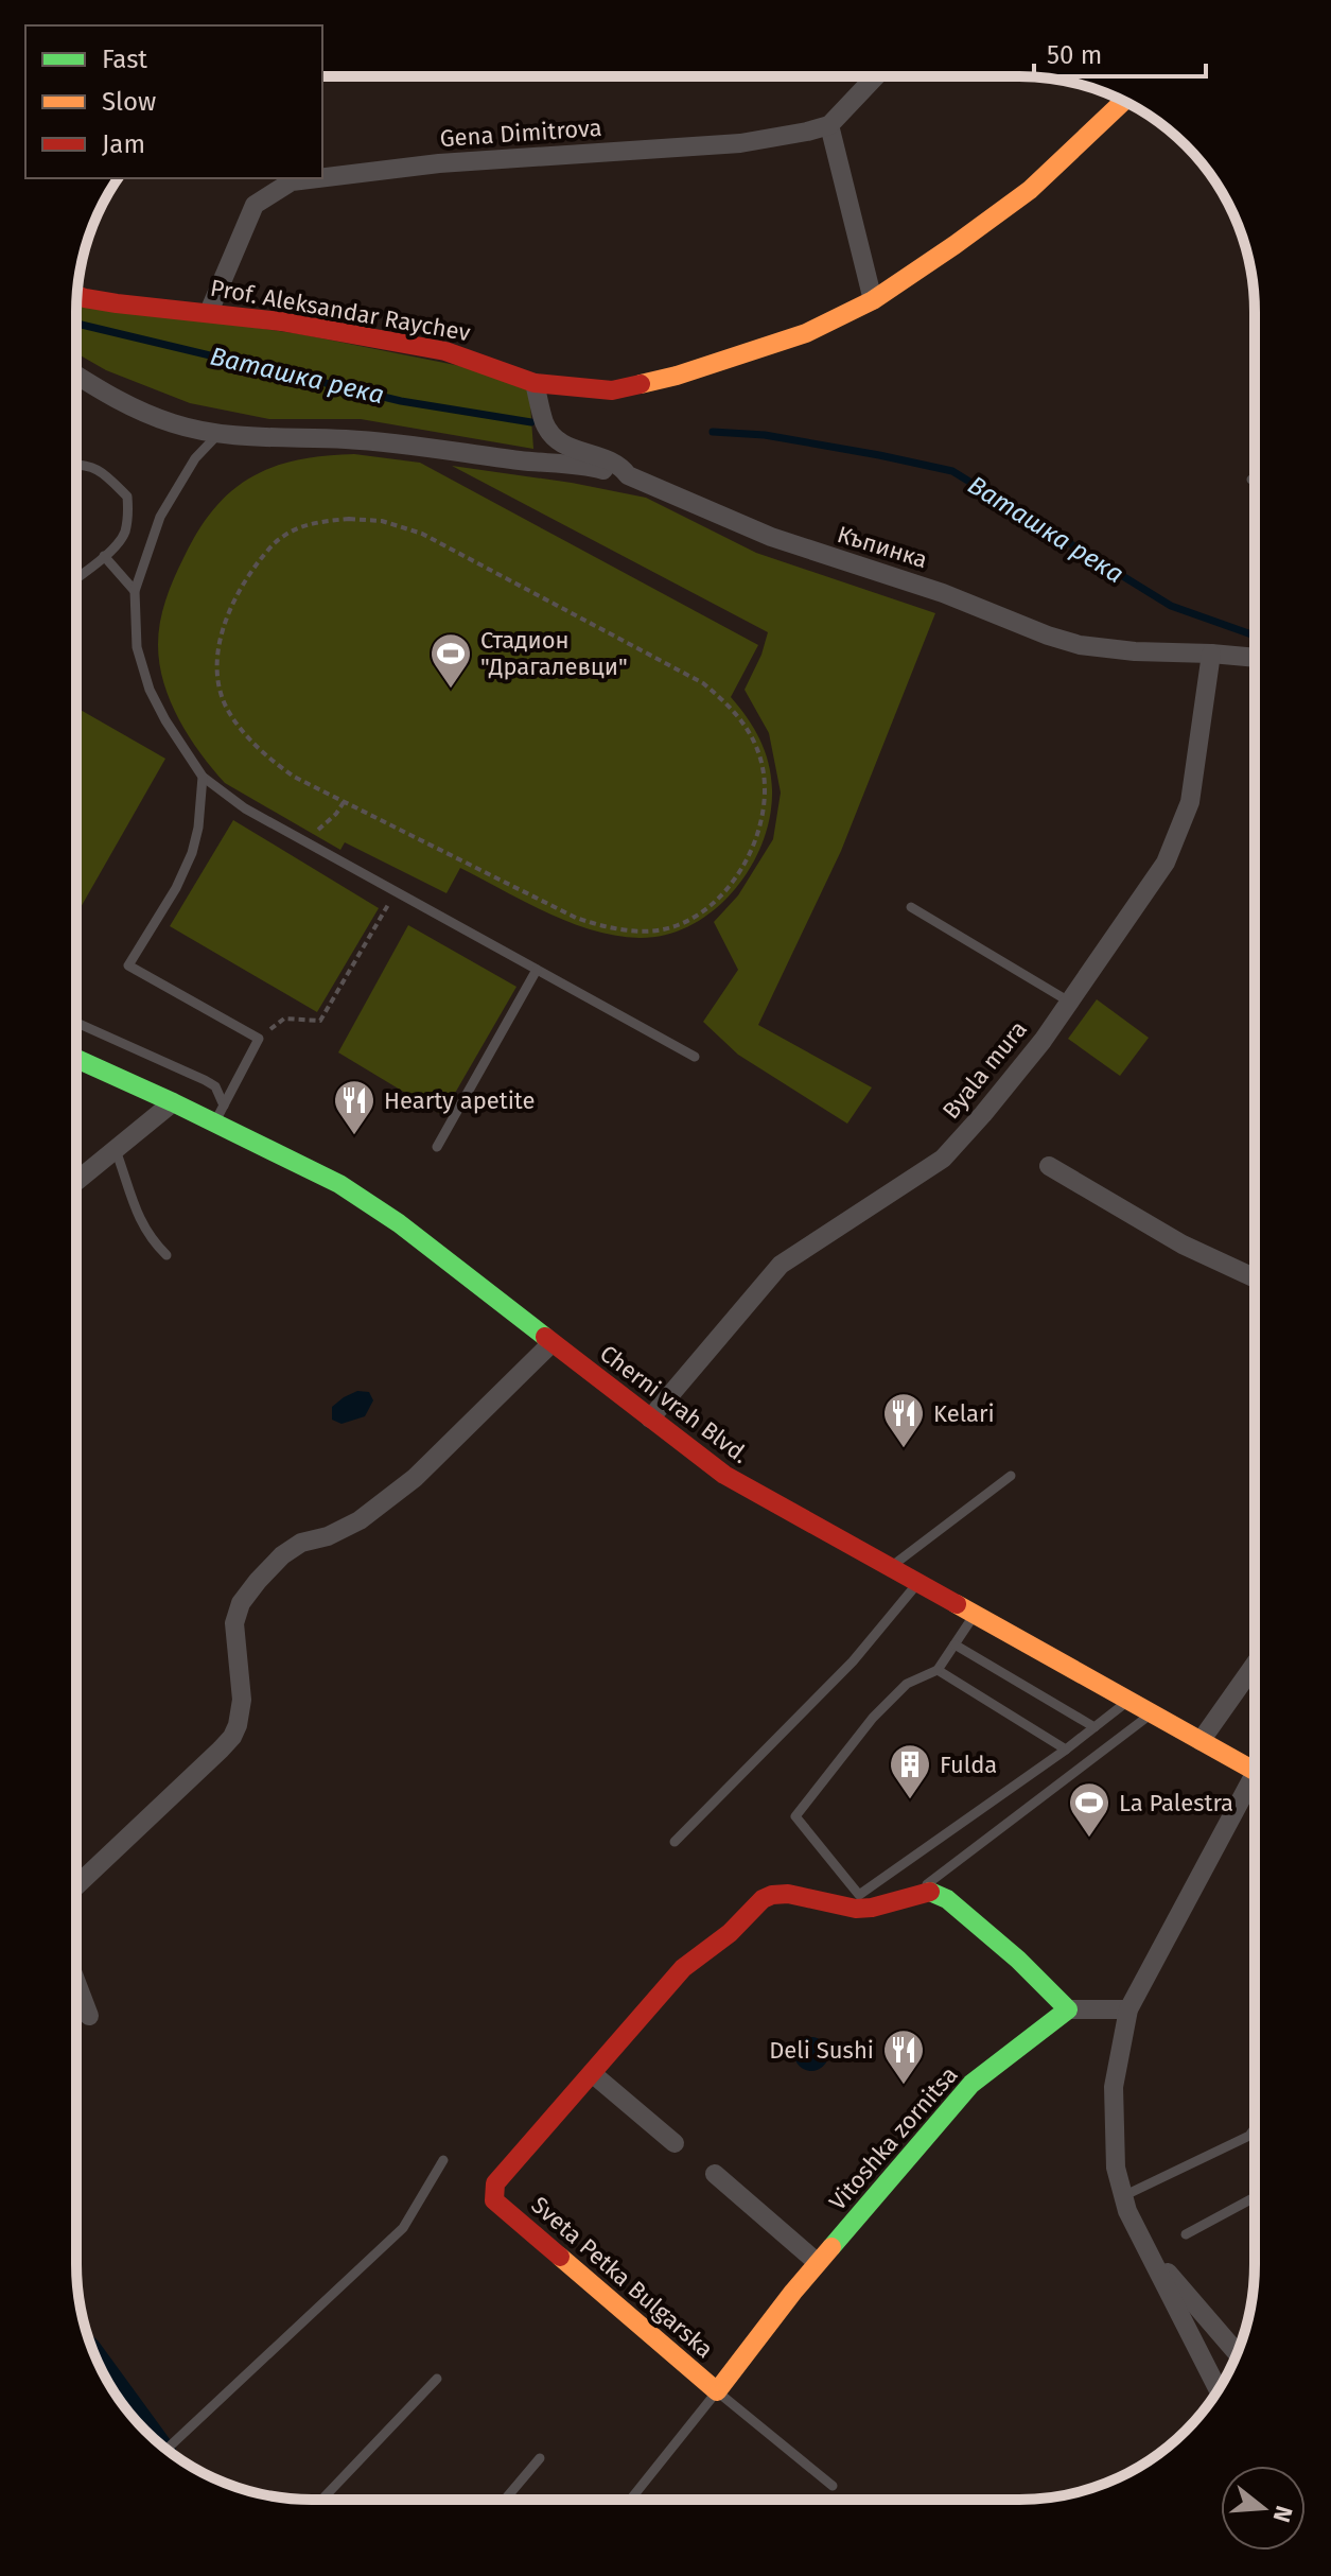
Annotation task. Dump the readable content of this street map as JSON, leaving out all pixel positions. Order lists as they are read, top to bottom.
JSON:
{
  "streets": {
    "street": [
      "Gena Dimitrova",
      "Prof. Aleksandar Raychev",
      "Къпинка",
      "Byala mura",
      "Cherni vrah Blvd.",
      "Vitoshka zornitsa",
      "Sveta Petka Bulgarska"
    ]
  },
  "crossings": [
    ["Gena Dimitrova", "Prof. Aleksandar Raychev"],
    ["Prof. Aleksandar Raychev", "Къпинка"],
    ["Къпинка", "Byala mura"],
    ["Byala mura", "Cherni vrah Blvd."],
    ["Vitoshka zornitsa", "Sveta Petka Bulgarska"]
  ],
  "water": ["Ваташка река"],
  "places": {
    "sports": ["Стадион \"Драгалевци\"", "La Palestra"],
    "restaurant": ["Hearty apetite", "Kelari", "Deli Sushi"],
    "building": ["Fulda"]
  },
  "legend": ["Fast", "Slow", "Jam"],
  "scale_bar": "50 m",
  "north": "right"
}
